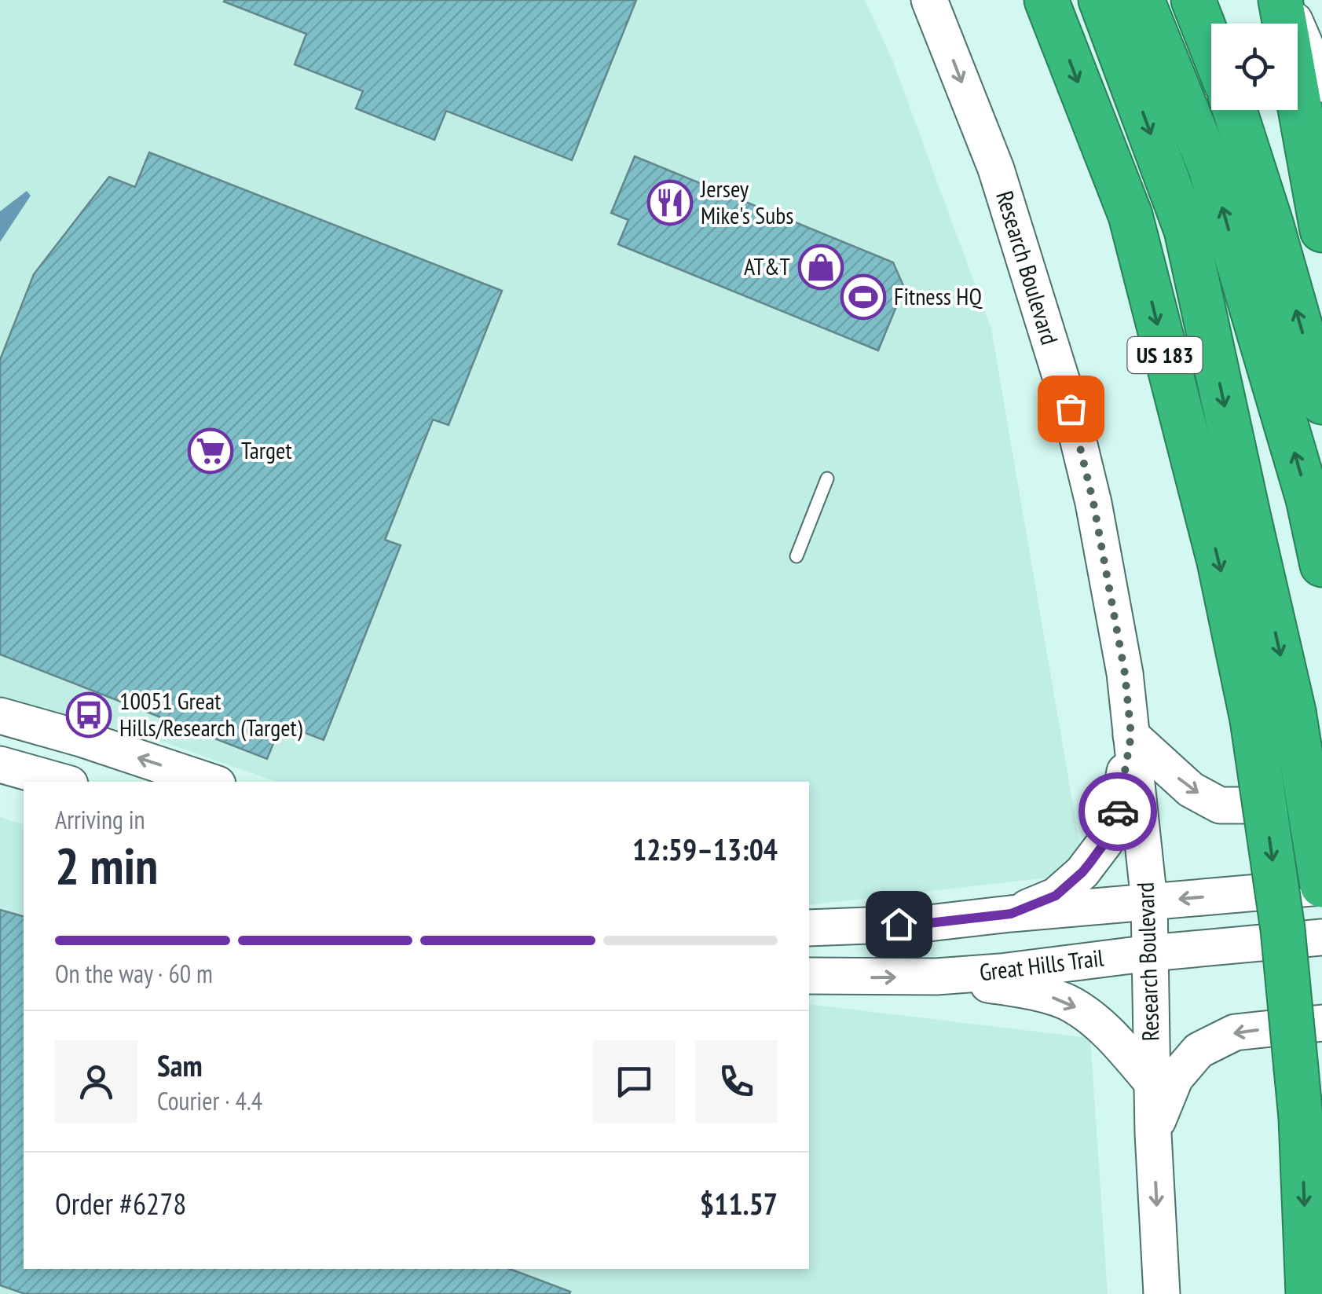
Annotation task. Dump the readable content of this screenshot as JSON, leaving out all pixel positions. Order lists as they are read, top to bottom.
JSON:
{
  "streets": {
    "highway": ["US 183"],
    "main road": ["Research Boulevard", "Great Hills Trail"]
  },
  "crossings": [
    ["Research Boulevard", "Great Hills Trail"]
  ],
  "one_way": ["Research Boulevard"],
  "places": {
    "restaurant": ["Jersey Mike's Subs"],
    "shop": ["AT&T"],
    "sports": ["Fitness HQ"],
    "supermarket": ["Target"],
    "bus stop": ["10051 Great Hills/Research (Target)"]
  },
  "page": {
    "heading": ["2 min", "Arriving in", "12:59–13:04"],
    "panel": [
      "Sam",
      "Courier · 4.4",
      "Order #6278",
      "$11.57"
    ],
    "bar": "On the way · 60 m"
  }
}
